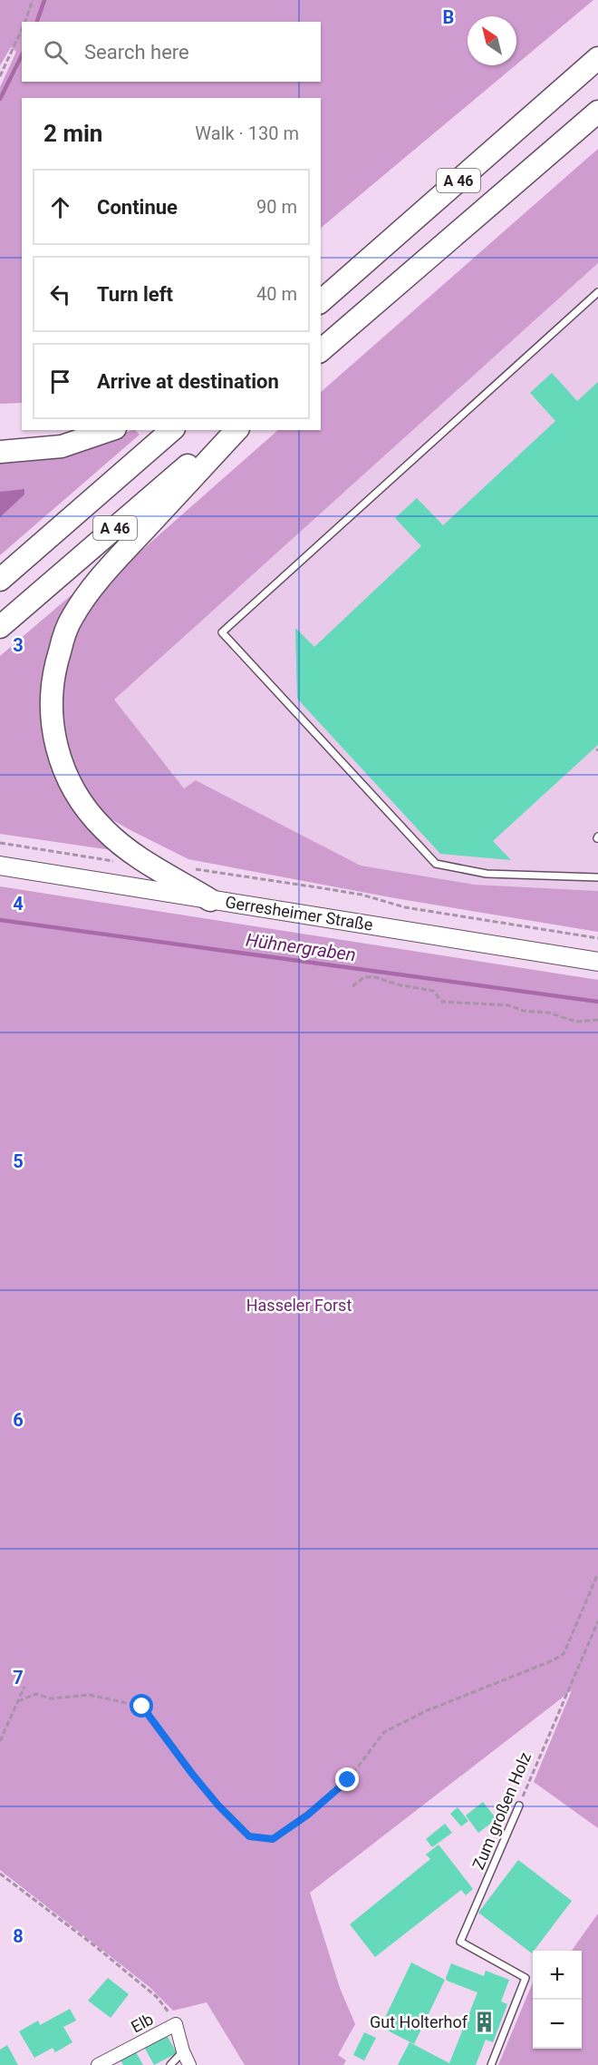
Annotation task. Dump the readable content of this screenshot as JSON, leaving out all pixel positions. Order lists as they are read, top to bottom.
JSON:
{
  "streets": {
    "highway": ["A 46"],
    "main road": ["Gerresheimer Straße"],
    "street": ["Elb"],
    "lane": ["Zum großen Holz"]
  },
  "water": ["Hühnergraben"],
  "parks": ["Hasseler Forst"],
  "places": {
    "building": ["Gut Holterhof"]
  },
  "north": "top left",
  "page": {
    "search": "Search here",
    "heading": ["2 min", "Walk · 130 m"],
    "list": [
      ["Continue", "90 m"],
      ["Turn left", "40 m"],
      "Arrive at destination"
    ],
    "map_buttons": ["+", "−"]
  },
  "grid": {
    "columns": ["B"],
    "rows": [
      "3",
      "4",
      "5",
      "6",
      "7",
      "8"
    ]
  }
}
